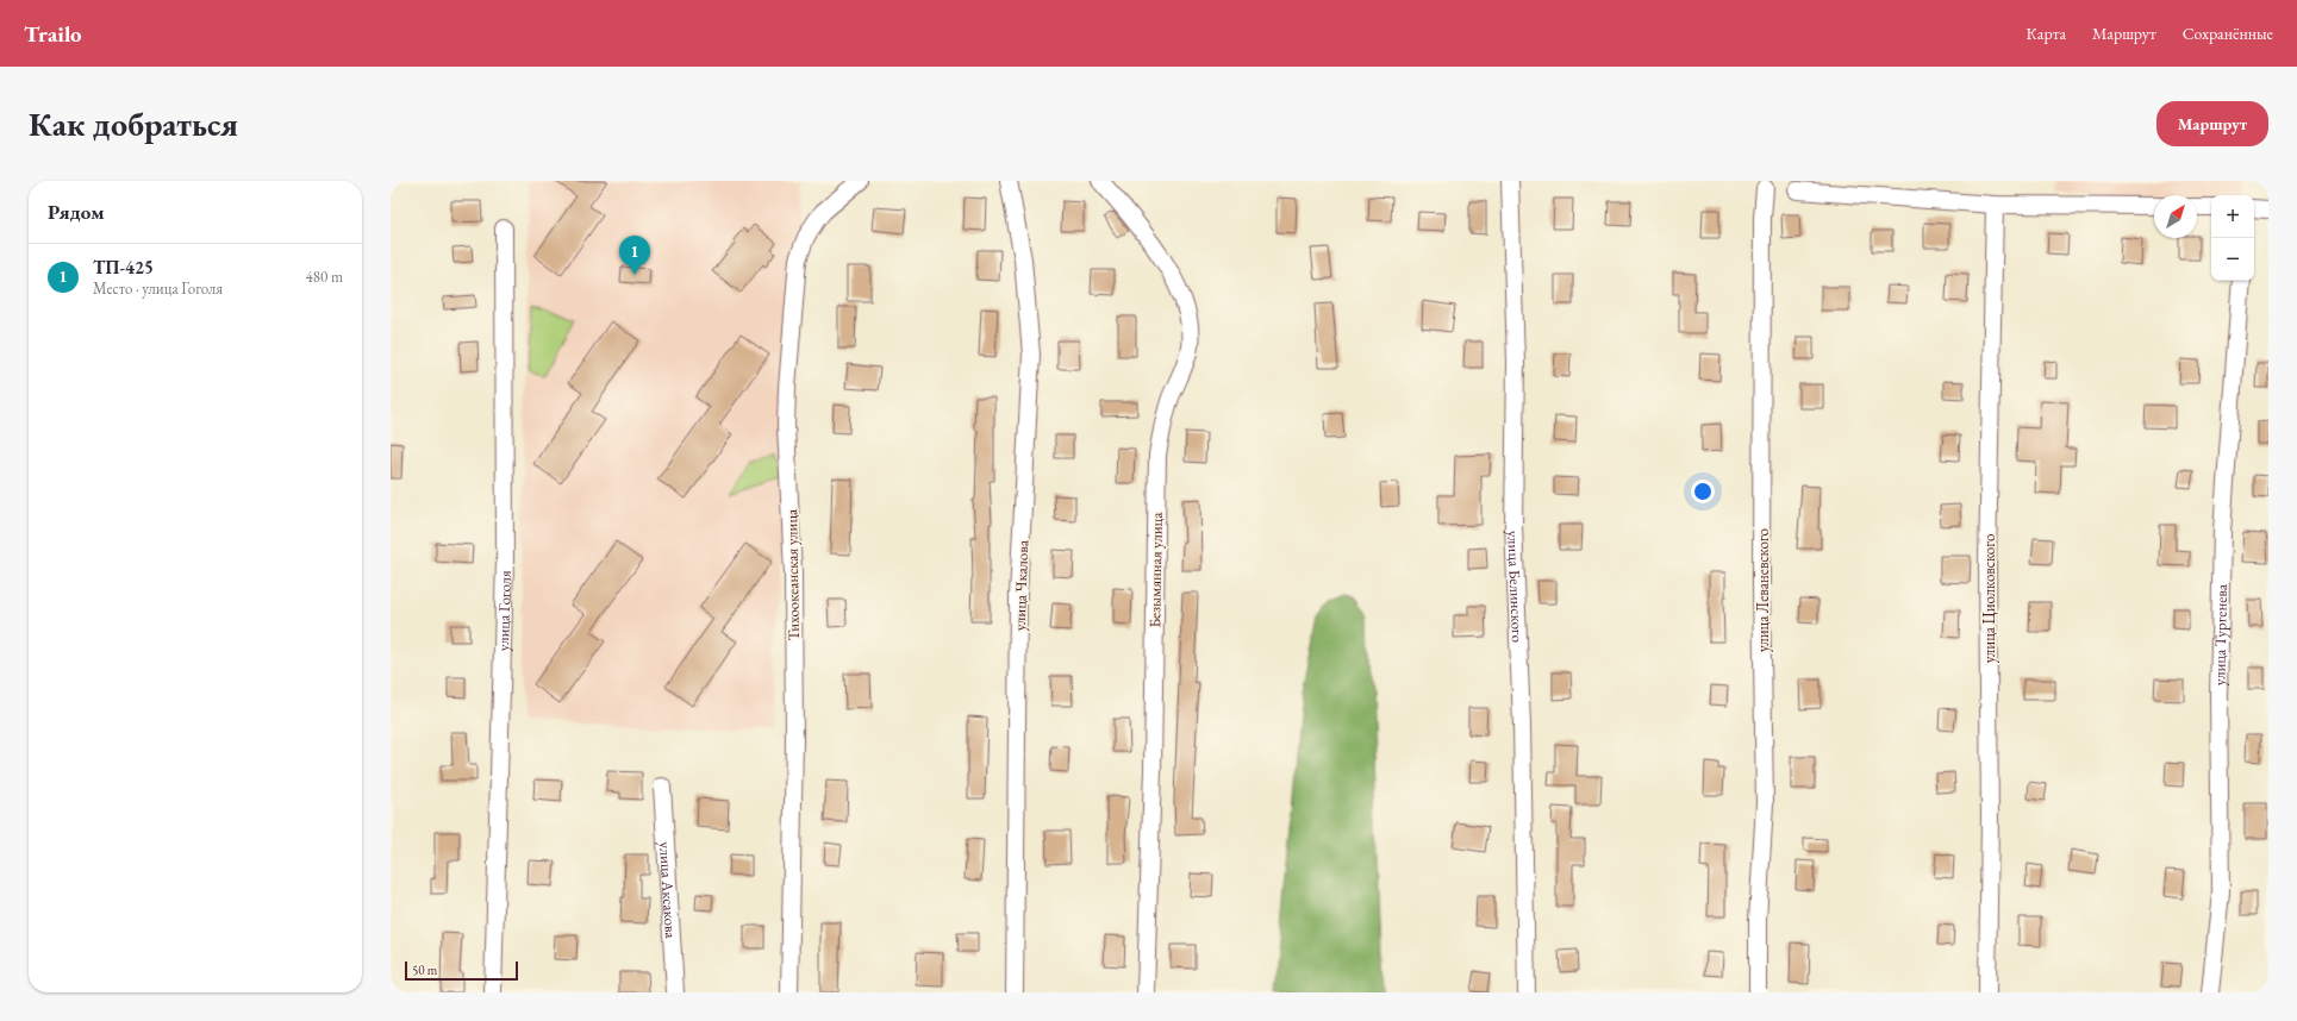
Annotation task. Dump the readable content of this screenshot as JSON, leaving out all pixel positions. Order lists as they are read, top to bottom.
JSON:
{
  "streets": {
    "street": [
      "Безымянная улица",
      "Тихоокеанская улица",
      "улица Чкалова",
      "улица Белинского",
      "улица Леваневского",
      "улица Циолковского",
      "улица Гоголя",
      "улица Тургенева",
      "улица Аксакова"
    ]
  },
  "scale_bar": "50 m",
  "north": "top right",
  "page": {
    "header": "Trailo",
    "nav": ["Карта", "Маршрут", "Сохранённые"],
    "buttons": "Маршрут",
    "title": "Как добраться",
    "heading": "Рядом",
    "map_buttons": ["+", "−"],
    "pins": "1",
    "list": [
      {
        "mark": "1",
        "name": "ТП-425",
        "note": "Место · улица Гоголя",
        "value": "480 m"
      }
    ],
    "scale": "50 m"
  }
}
